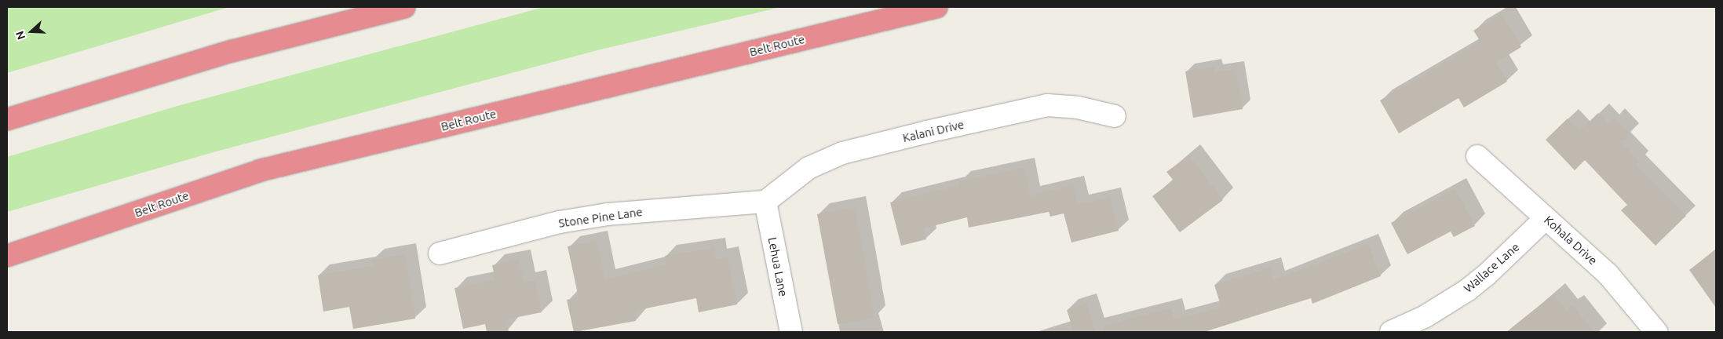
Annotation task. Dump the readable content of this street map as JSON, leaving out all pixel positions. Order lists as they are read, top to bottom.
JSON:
{
  "streets": {
    "highway": ["Belt Route"],
    "street": [
      "Kalani Drive",
      "Stone Pine Lane",
      "Kohala Drive",
      "Lehua Lane",
      "Wallace Lane"
    ]
  },
  "crossings": [
    ["Kalani Drive", "Stone Pine Lane"],
    ["Kalani Drive", "Lehua Lane"],
    ["Stone Pine Lane", "Lehua Lane"],
    ["Kohala Drive", "Wallace Lane"]
  ],
  "north": "left"
}
